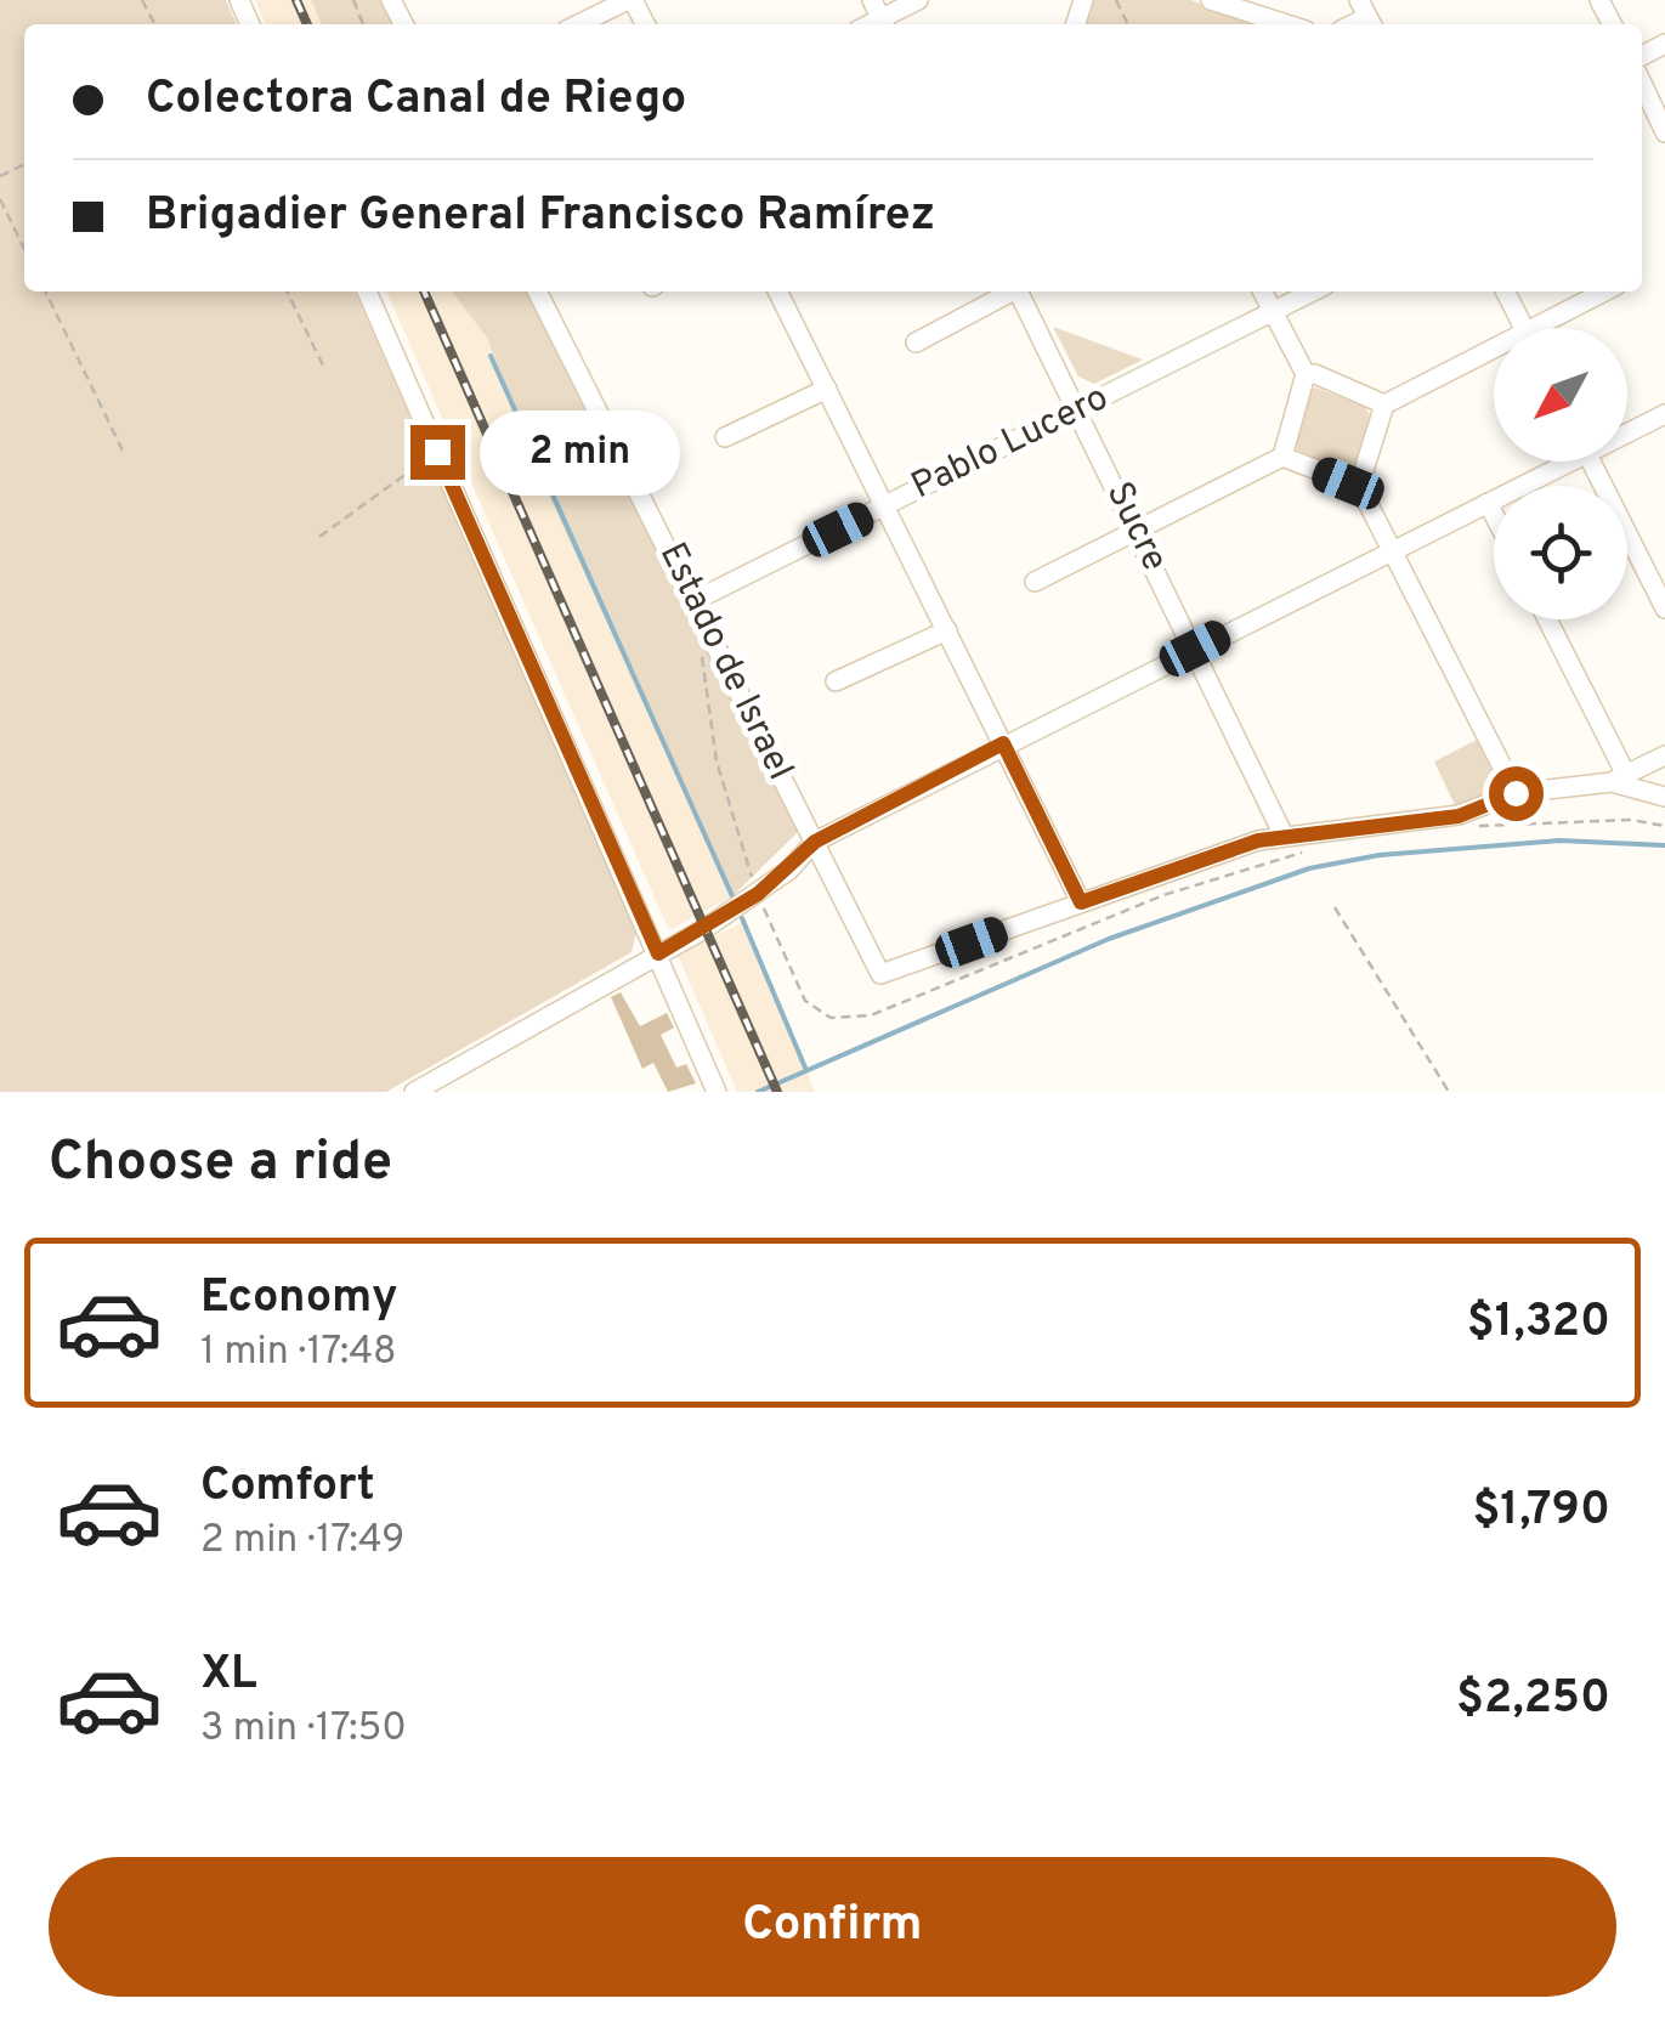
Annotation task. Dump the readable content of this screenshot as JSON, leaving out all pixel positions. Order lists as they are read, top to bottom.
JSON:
{
  "streets": {
    "street": ["Pablo Lucero", "Sucre", "Estado de Israel"]
  },
  "crossings": [
    ["Pablo Lucero", "Sucre"],
    ["Pablo Lucero", "Estado de Israel"]
  ],
  "north": "bottom left",
  "page": {
    "banner": ["Colectora Canal de Riego", "Brigadier General Francisco Ramírez"],
    "bubble": "2 min",
    "heading": "Choose a ride",
    "list": [
      {
        "name": "Economy",
        "note": "1 min · 17:48",
        "value": "$1,320"
      },
      {
        "name": "Comfort",
        "note": "2 min · 17:49",
        "value": "$1,790"
      },
      {
        "name": "XL",
        "note": "3 min · 17:50",
        "value": "$2,250"
      }
    ],
    "buttons": "Confirm"
  }
}
